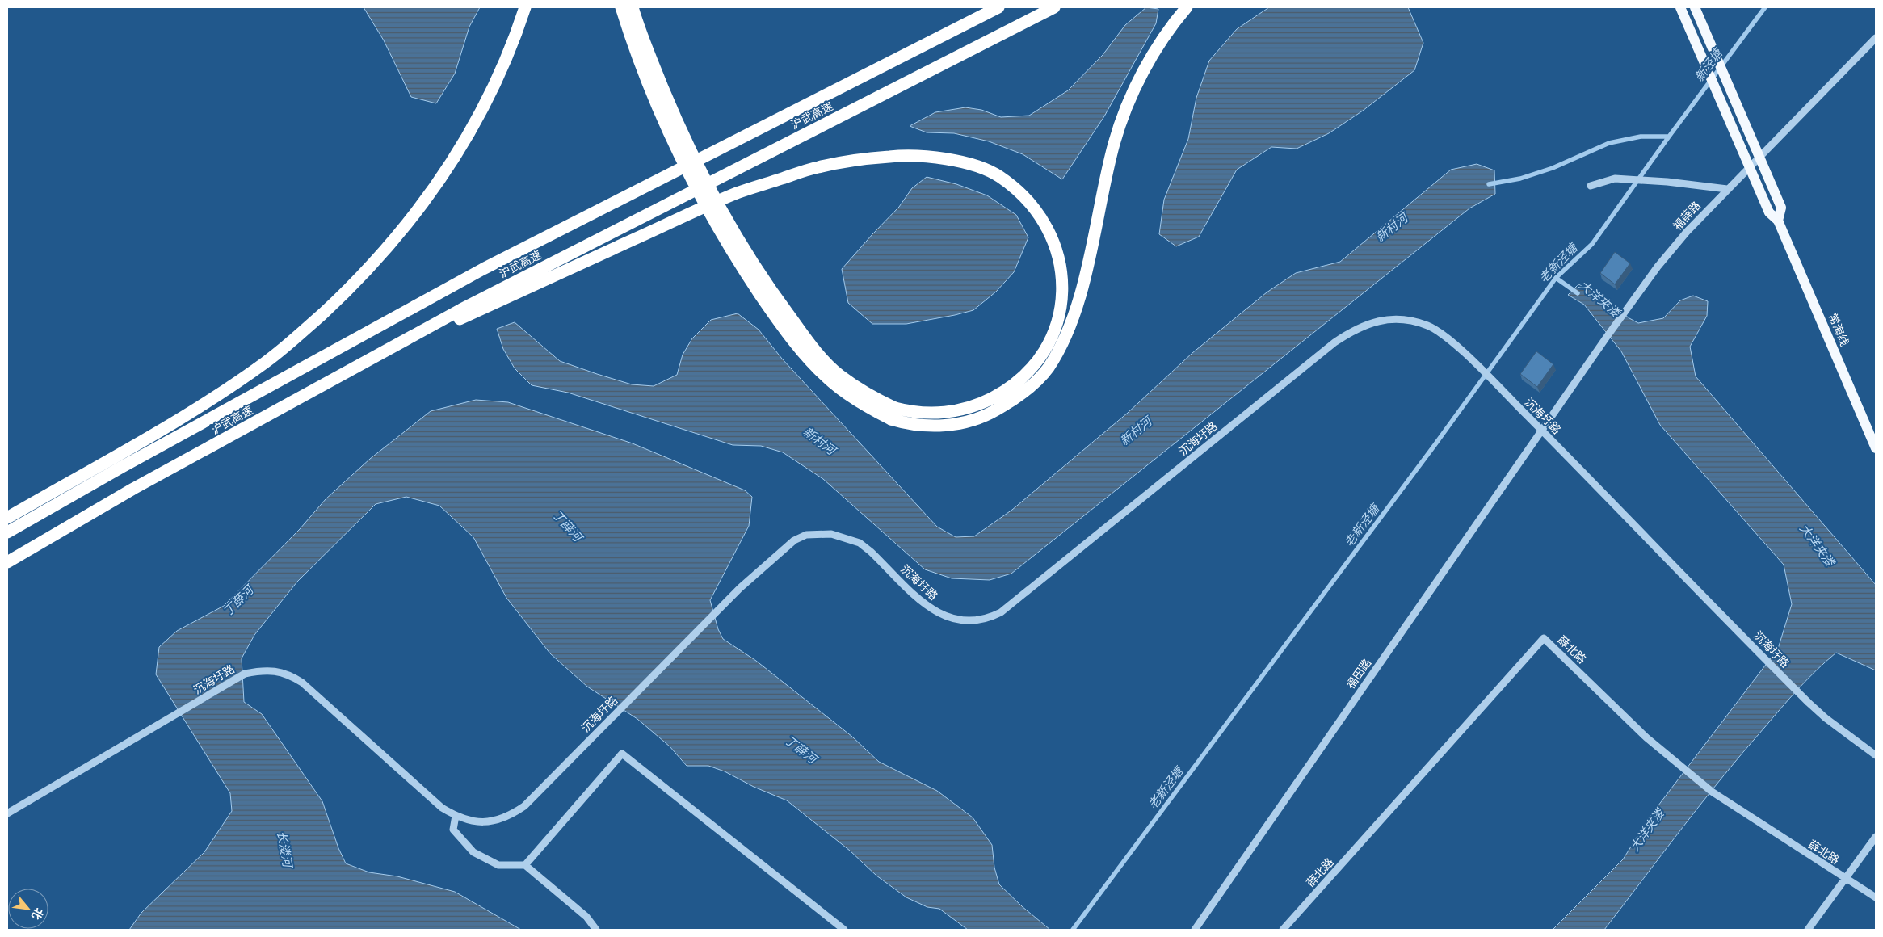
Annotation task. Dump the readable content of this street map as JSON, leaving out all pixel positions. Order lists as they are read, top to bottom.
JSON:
{
  "streets": {
    "highway": ["沪武高速"],
    "main road": ["常海线"],
    "street": [
      "福薛路",
      "沉海圩路",
      "薛北路",
      "福田路"
    ]
  },
  "crossings": [
    ["福薛路", "沉海圩路"],
    ["福薛路", "福田路"],
    ["沉海圩路", "福田路"]
  ],
  "water": [
    "新泾塘",
    "新村河",
    "老新泾塘",
    "大洋夹溇",
    "丁薛河",
    "长溇河"
  ],
  "north": "bottom right"
}
